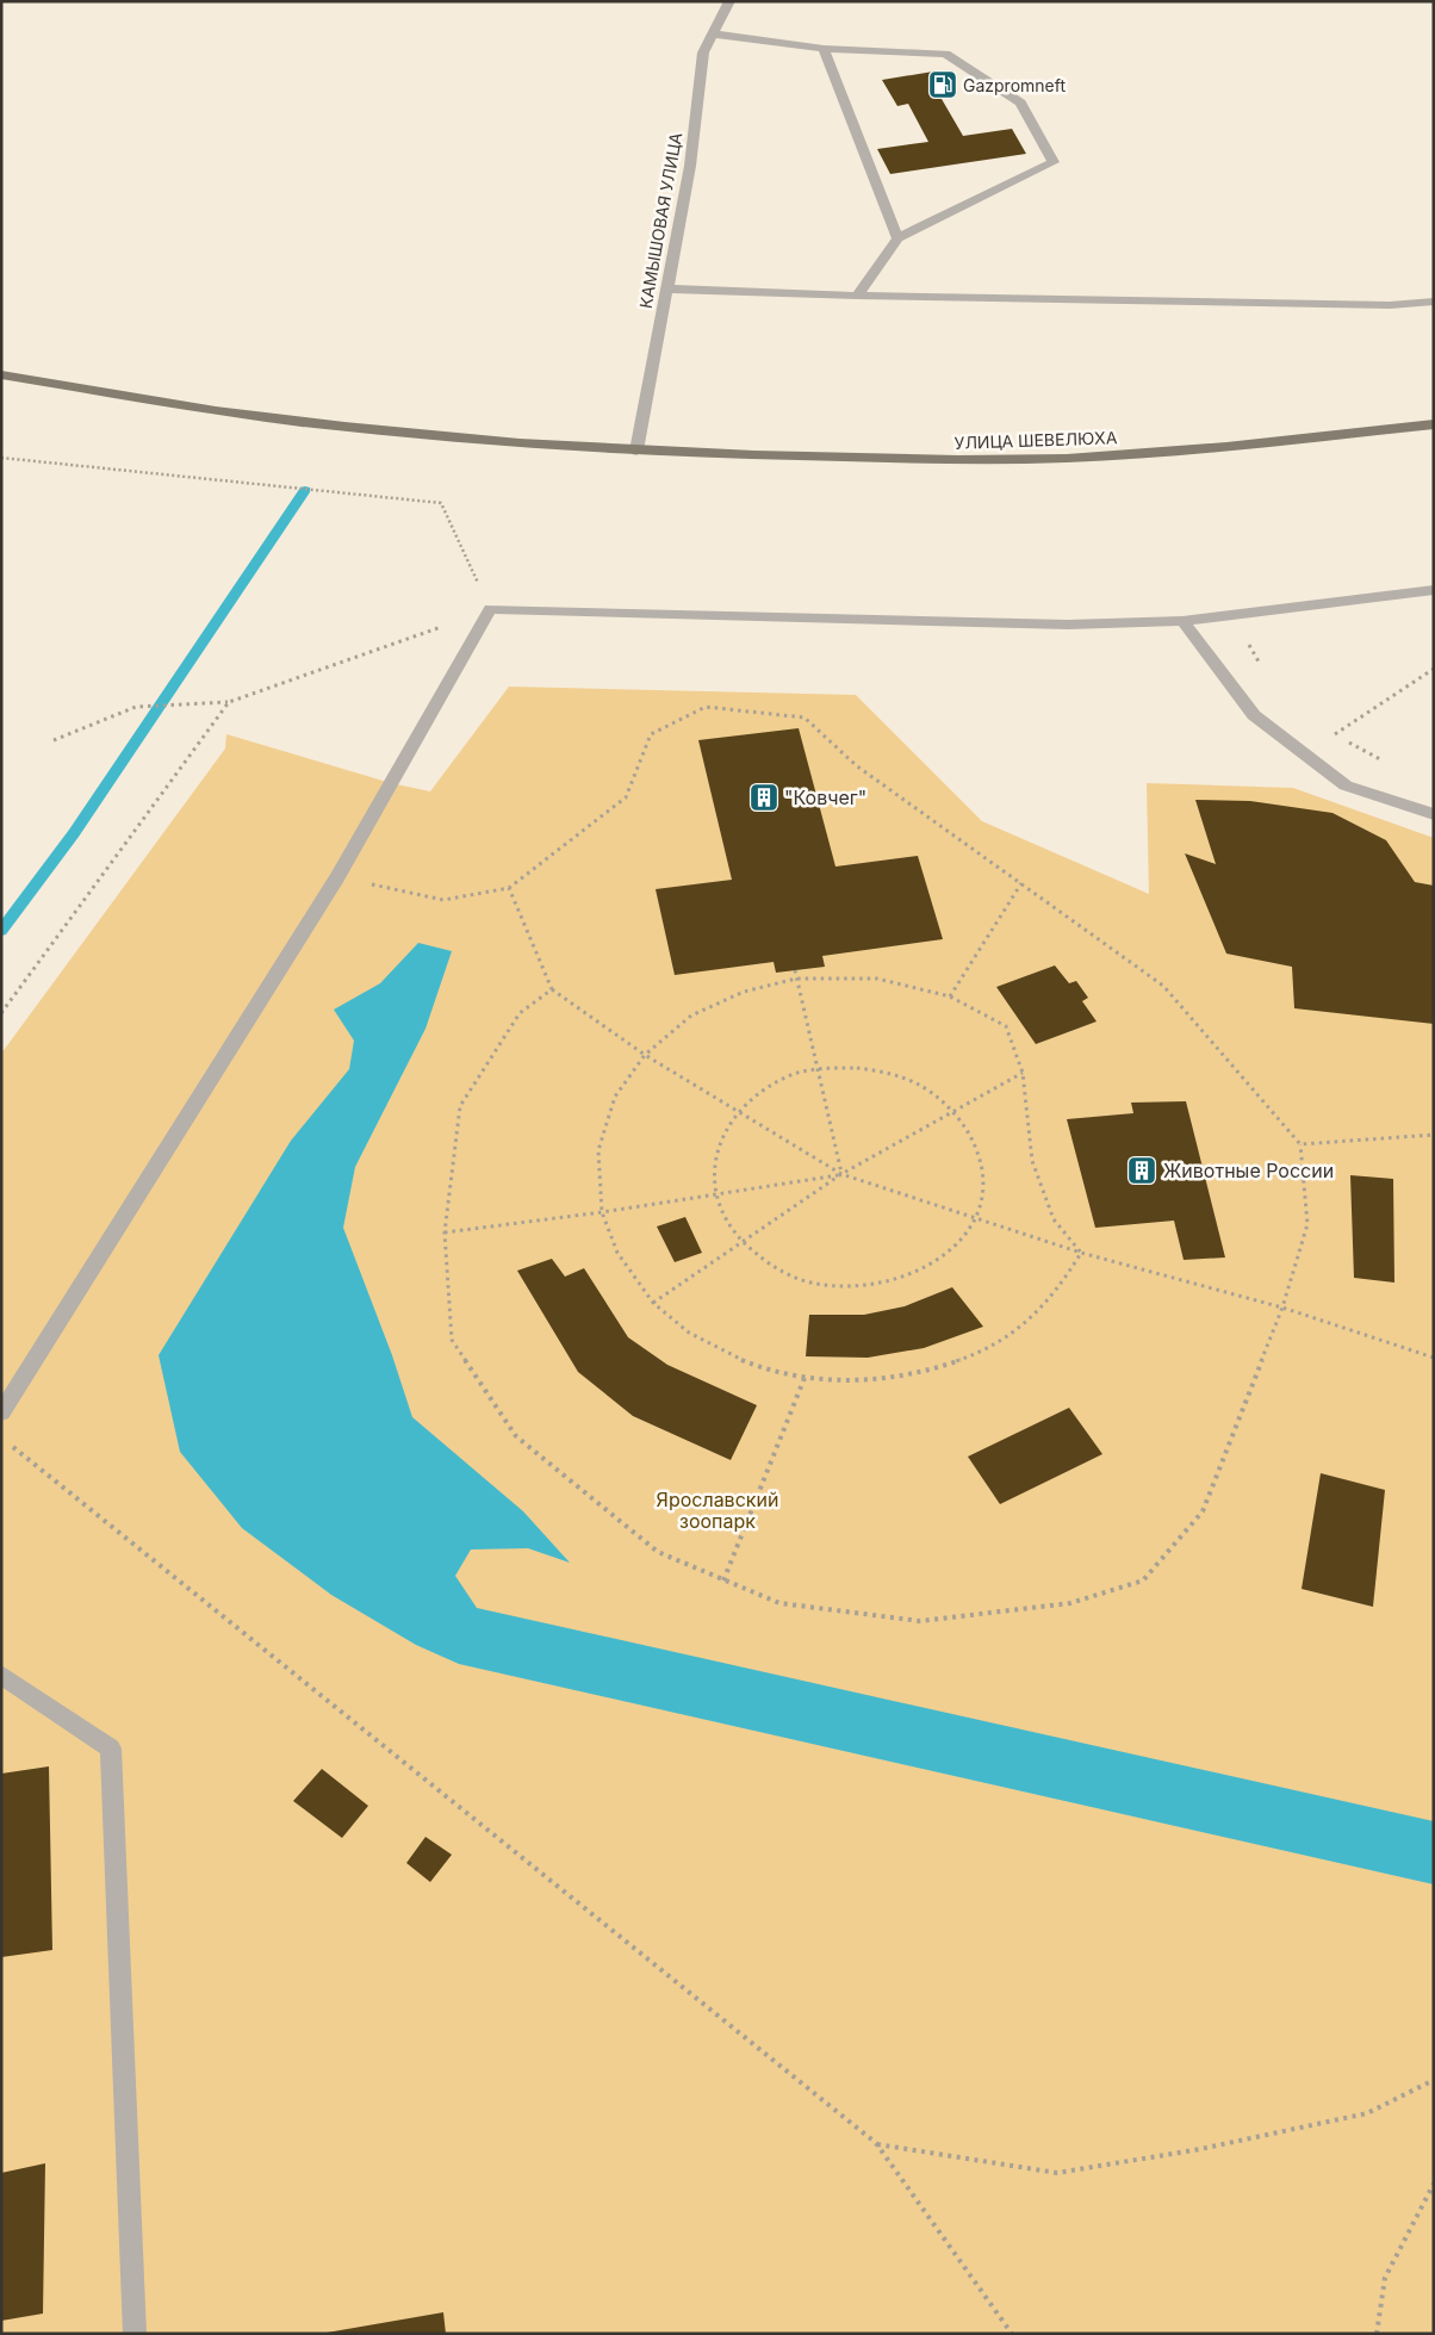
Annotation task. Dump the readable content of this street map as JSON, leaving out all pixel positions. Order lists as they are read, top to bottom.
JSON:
{
  "streets": {
    "main road": ["УЛИЦА ШЕВЕЛЮХА"],
    "street": ["КАМЫШОВАЯ УЛИЦА"]
  },
  "crossings": [
    ["КАМЫШОВАЯ УЛИЦА", "УЛИЦА ШЕВЕЛЮХА"]
  ],
  "parks": ["Ярославский зоопарк"],
  "places": {
    "fuel station": ["Gazpromneft"],
    "building": ["\"Ковчег\"", "Животные России"]
  }
}
